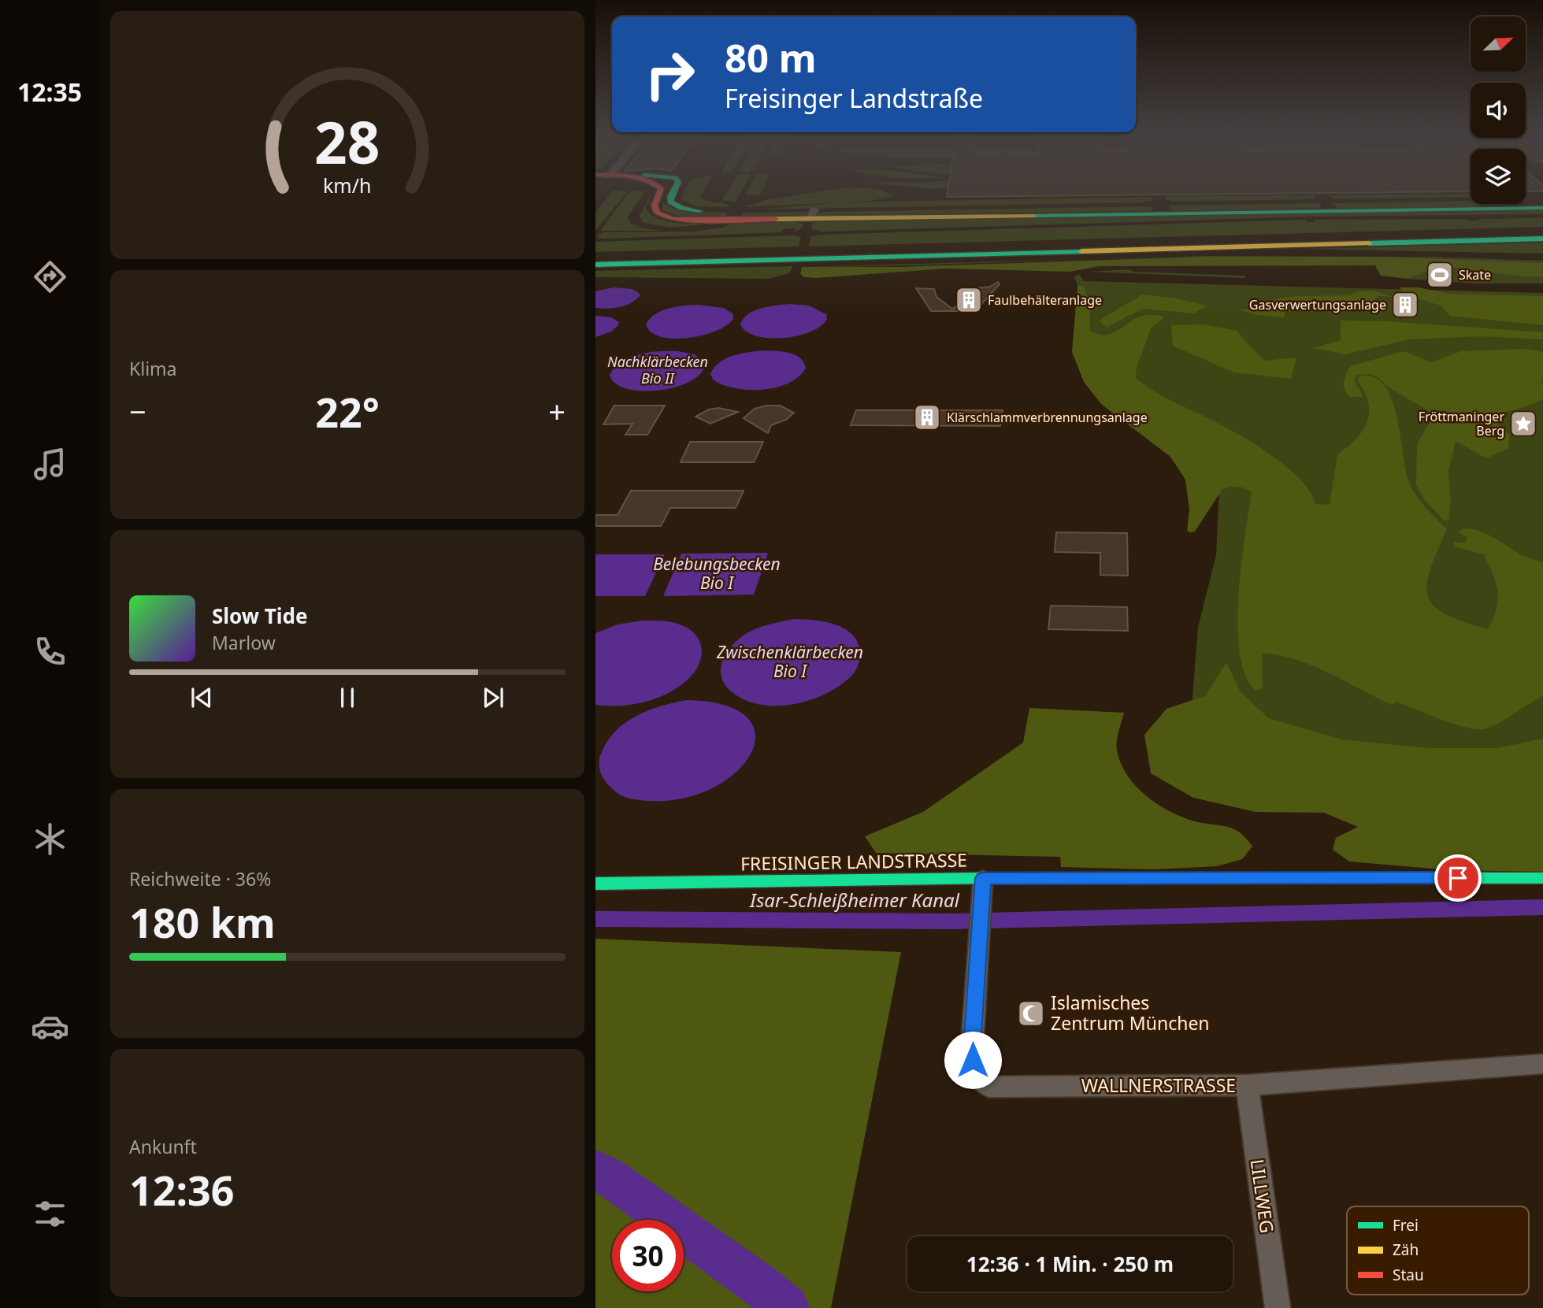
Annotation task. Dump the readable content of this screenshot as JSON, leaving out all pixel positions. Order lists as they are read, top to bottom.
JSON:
{
  "streets": {
    "main road": ["FREISINGER LANDSTRASSE"],
    "street": ["WALLNERSTRASSE", "LILLWEG"]
  },
  "crossings": [
    ["FREISINGER LANDSTRASSE", "WALLNERSTRASSE"],
    ["WALLNERSTRASSE", "LILLWEG"]
  ],
  "water": [
    "Nachklärbecken Bio II",
    "Belebungsbecken Bio I",
    "Zwischenklärbecken Bio I",
    "Isar-Schleißheimer Kanal"
  ],
  "places": {
    "sports": ["Skate"],
    "building": ["Faulbehälteranlage", "Gasverwertungsanlage", "Klärschlammverbrennungsanlage"],
    "place": ["Fröttmaninger Berg"],
    "mosque": ["Islamisches Zentrum München"]
  },
  "legend": ["Frei", "Zäh", "Stau"],
  "north": "top right",
  "page": {
    "tabs": "12:35",
    "turn": ["80 m", "Freisinger Landstraße"],
    "tile": [
      "Klima",
      ["Reichweite · 36%", "180 km"],
      ["Ankunft", "12:36"]
    ],
    "heat": ["−", "22°", "+"],
    "song": ["Slow Tide", "Marlow"],
    "limit": "30",
    "trip": "12:36 · 1 Min. · 250 m",
    "gauge": ["28", "km/h"]
  }
}
